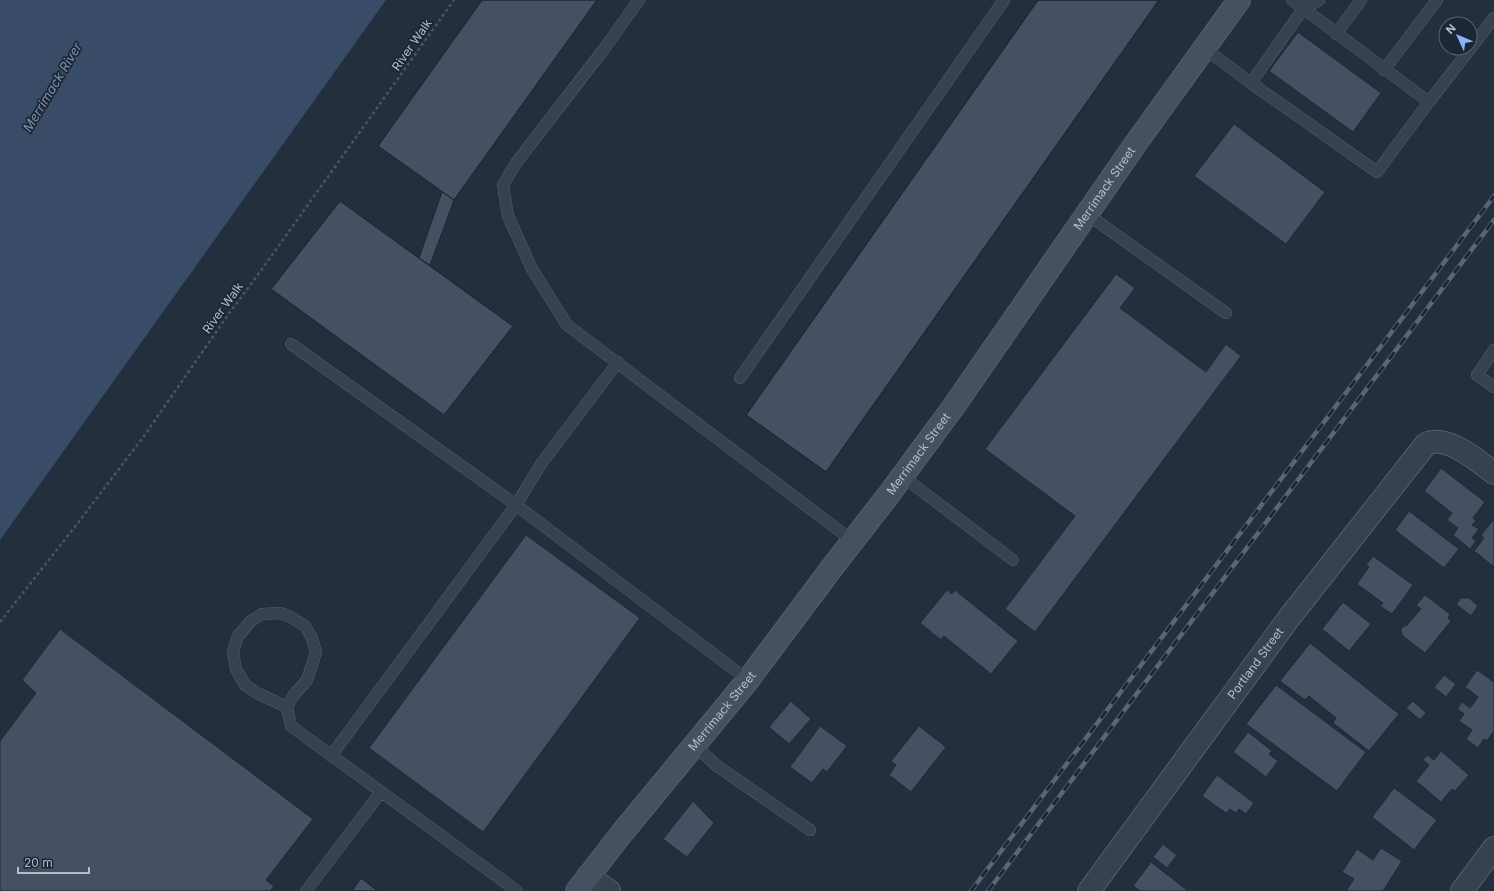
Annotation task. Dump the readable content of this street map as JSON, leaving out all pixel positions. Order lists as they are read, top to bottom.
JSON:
{
  "streets": {
    "main road": ["Merrimack Street"],
    "street": ["Portland Street"],
    "path": ["River Walk"]
  },
  "water": ["Merrimack River"],
  "scale_bar": "20 m",
  "north": "top left"
}
